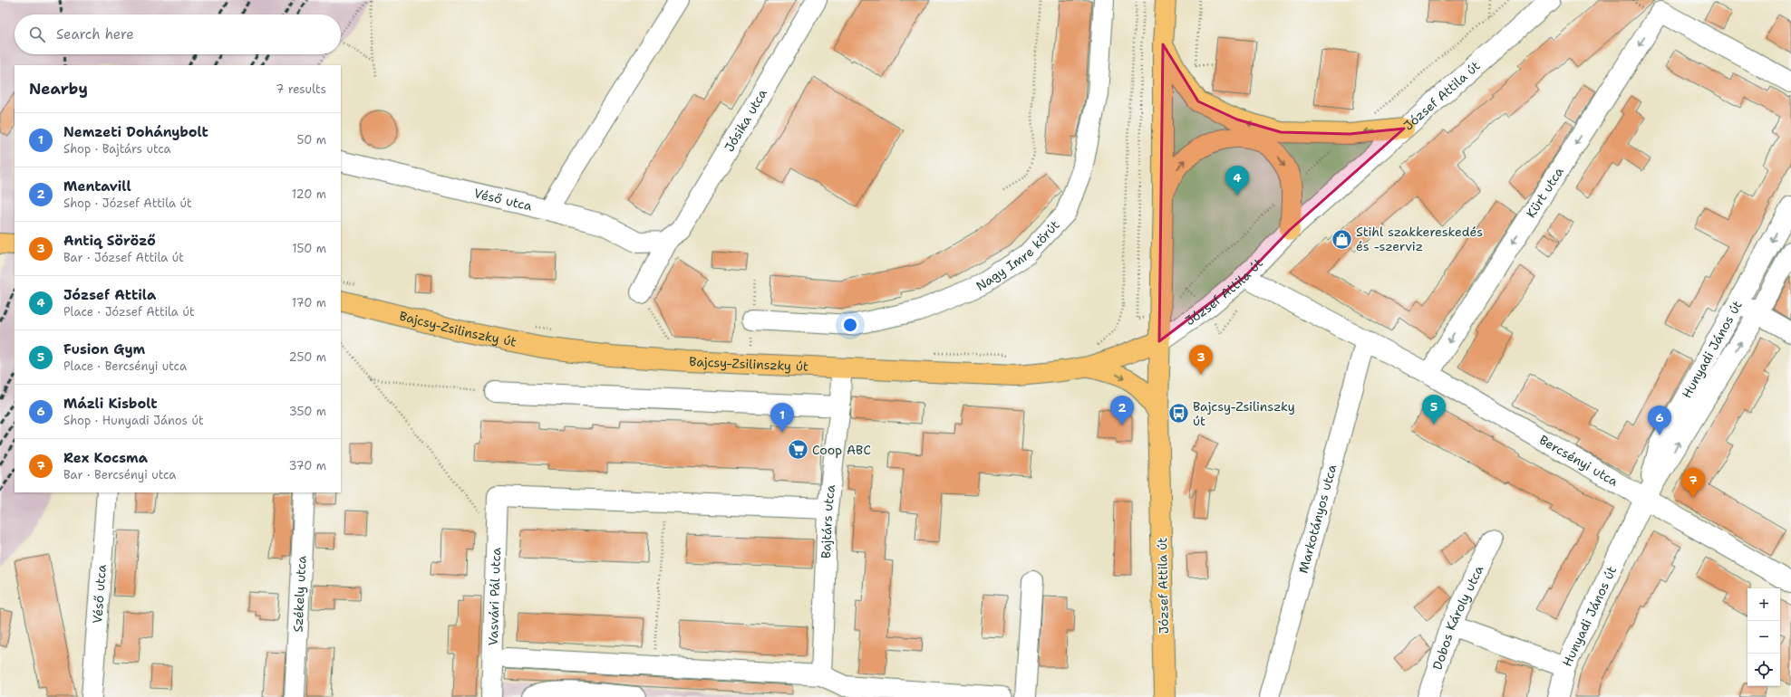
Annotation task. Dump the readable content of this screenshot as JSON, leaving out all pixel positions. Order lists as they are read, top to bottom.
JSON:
{
  "streets": {
    "main road": ["József Attila út", "Bajcsy-Zsilinszky út"],
    "street": [
      "Jósika utca",
      "Kürt utca",
      "Véső utca",
      "Nagy Imre körút",
      "Hunyadi János út",
      "Bercsényi utca",
      "Markotányos utca",
      "Bajtárs utca",
      "Székely utca",
      "Vasvári Pál utca",
      "Dobos Károly utca"
    ]
  },
  "crossings": [
    ["József Attila út", "Bajcsy-Zsilinszky út"],
    ["József Attila út", "Bercsényi utca"],
    ["Jósika utca", "Véső utca"],
    ["Kürt utca", "Bercsényi utca"],
    ["Bajcsy-Zsilinszky út", "Bajtárs utca"],
    ["Hunyadi János út", "Bercsényi utca"],
    ["Bercsényi utca", "Markotányos utca"]
  ],
  "one_way": ["Kürt utca"],
  "places": {
    "shop": ["Stihl szakkereskedés és -szerviz"],
    "bus stop": ["Bajcsy-Zsilinszky út"],
    "supermarket": ["Coop ABC"]
  },
  "page": {
    "search": "Search here",
    "heading": ["Nearby", "7 results"],
    "list": [
      {
        "mark": "1",
        "name": "Nemzeti Dohánybolt",
        "note": "Shop · Bajtárs utca",
        "value": "50 m"
      },
      {
        "mark": "2",
        "name": "Mentavill",
        "note": "Shop · József Attila út",
        "value": "120 m"
      },
      {
        "mark": "3",
        "name": "Antiq Söröző",
        "note": "Bar · József Attila út",
        "value": "150 m"
      },
      {
        "mark": "4",
        "name": "József Attila",
        "note": "Place · József Attila út",
        "value": "170 m"
      },
      {
        "mark": "5",
        "name": "Fusion Gym",
        "note": "Place · Bercsényi utca",
        "value": "250 m"
      },
      {
        "mark": "6",
        "name": "Mázli Kisbolt",
        "note": "Shop · Hunyadi János út",
        "value": "350 m"
      },
      {
        "mark": "7",
        "name": "Rex Kocsma",
        "note": "Bar · Bercsényi utca",
        "value": "370 m"
      }
    ],
    "pins": [
      "4",
      "3",
      "5",
      "2",
      "1",
      "6",
      "7"
    ],
    "map_buttons": ["+", "−"]
  }
}
